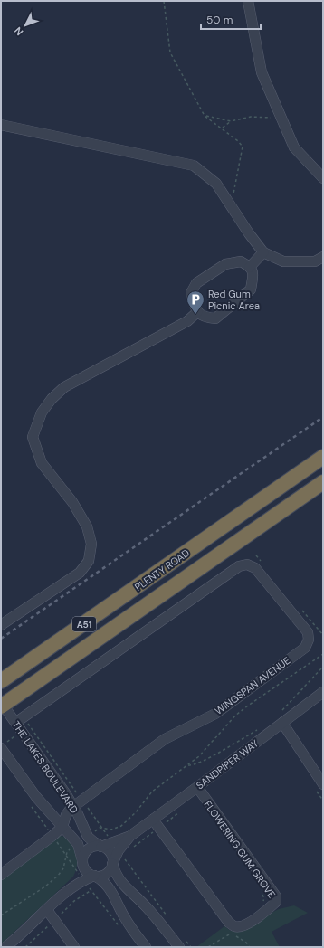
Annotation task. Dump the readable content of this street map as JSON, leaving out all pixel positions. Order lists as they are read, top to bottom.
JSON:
{
  "streets": {
    "highway": ["PLENTY ROAD", "A51"],
    "street": [
      "WINGSPAN AVENUE",
      "SANDPIPER WAY",
      "THE LAKES BOULEVARD",
      "FLOWERING GUM GROVE"
    ]
  },
  "crossings": [
    ["PLENTY ROAD", "THE LAKES BOULEVARD"],
    ["WINGSPAN AVENUE", "THE LAKES BOULEVARD"],
    ["SANDPIPER WAY", "THE LAKES BOULEVARD"],
    ["SANDPIPER WAY", "FLOWERING GUM GROVE"]
  ],
  "places": {
    "parking": ["Red Gum Picnic Area"]
  },
  "scale_bar": "50 m",
  "north": "bottom left"
}
